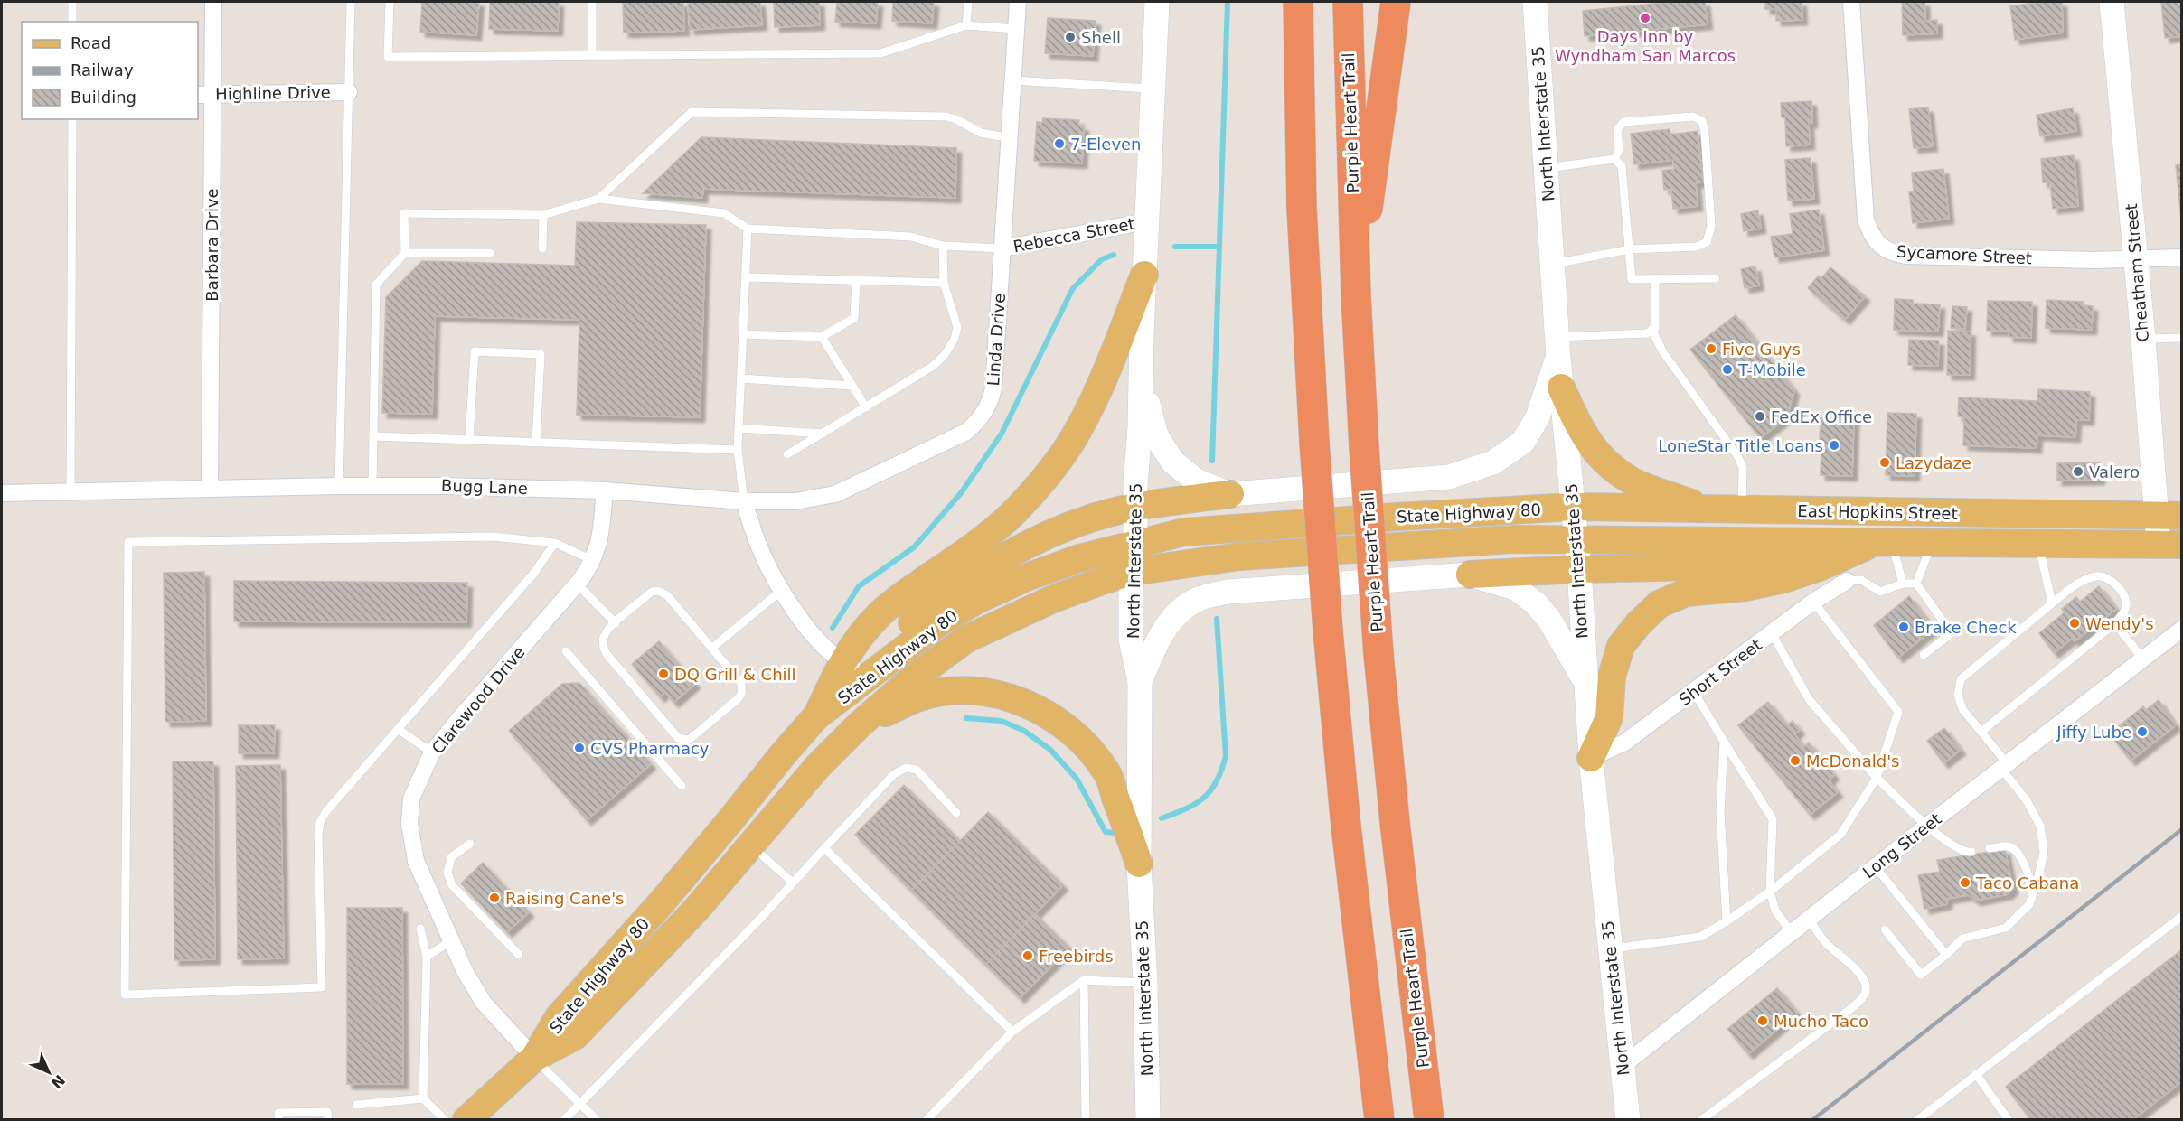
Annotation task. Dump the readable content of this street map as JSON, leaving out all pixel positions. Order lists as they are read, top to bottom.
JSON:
{
  "streets": {
    "highway": ["Purple Heart Trail"],
    "main road": [
      "North Interstate 35",
      "Cheatham Street",
      "East Hopkins Street",
      "State Highway 80"
    ],
    "street": [
      "Highline Drive",
      "Rebecca Street",
      "Barbara Drive",
      "Sycamore Street",
      "Linda Drive",
      "Bugg Lane",
      "Short Street",
      "Clarewood Drive",
      "Long Street"
    ]
  },
  "crossings": [
    ["Highline Drive", "Barbara Drive"],
    ["North Interstate 35", "Rebecca Street"],
    ["North Interstate 35", "East Hopkins Street"],
    ["North Interstate 35", "State Highway 80"],
    ["North Interstate 35", "Short Street"],
    ["North Interstate 35", "Long Street"],
    ["Rebecca Street", "Linda Drive"],
    ["Barbara Drive", "Bugg Lane"],
    ["Sycamore Street", "Cheatham Street"],
    ["Cheatham Street", "East Hopkins Street"],
    ["Linda Drive", "Bugg Lane"],
    ["Bugg Lane", "Clarewood Drive"],
    ["East Hopkins Street", "State Highway 80"],
    ["State Highway 80", "Clarewood Drive"]
  ],
  "places": [
    "Days Inn by Wyndham San Marcos",
    "Shell",
    "7-Eleven",
    "Five Guys",
    "T-Mobile",
    "FedEx Office",
    "LoneStar Title Loans",
    "Lazydaze",
    "Valero",
    "Wendy's",
    "Brake Check",
    "DQ Grill & Chill",
    "Jiffy Lube",
    "CVS Pharmacy",
    "McDonald's",
    "Taco Cabana",
    "Raising Cane's",
    "Freebirds",
    "Mucho Taco"
  ],
  "legend": ["Road", "Railway", "Building"],
  "north": "bottom right"
}
